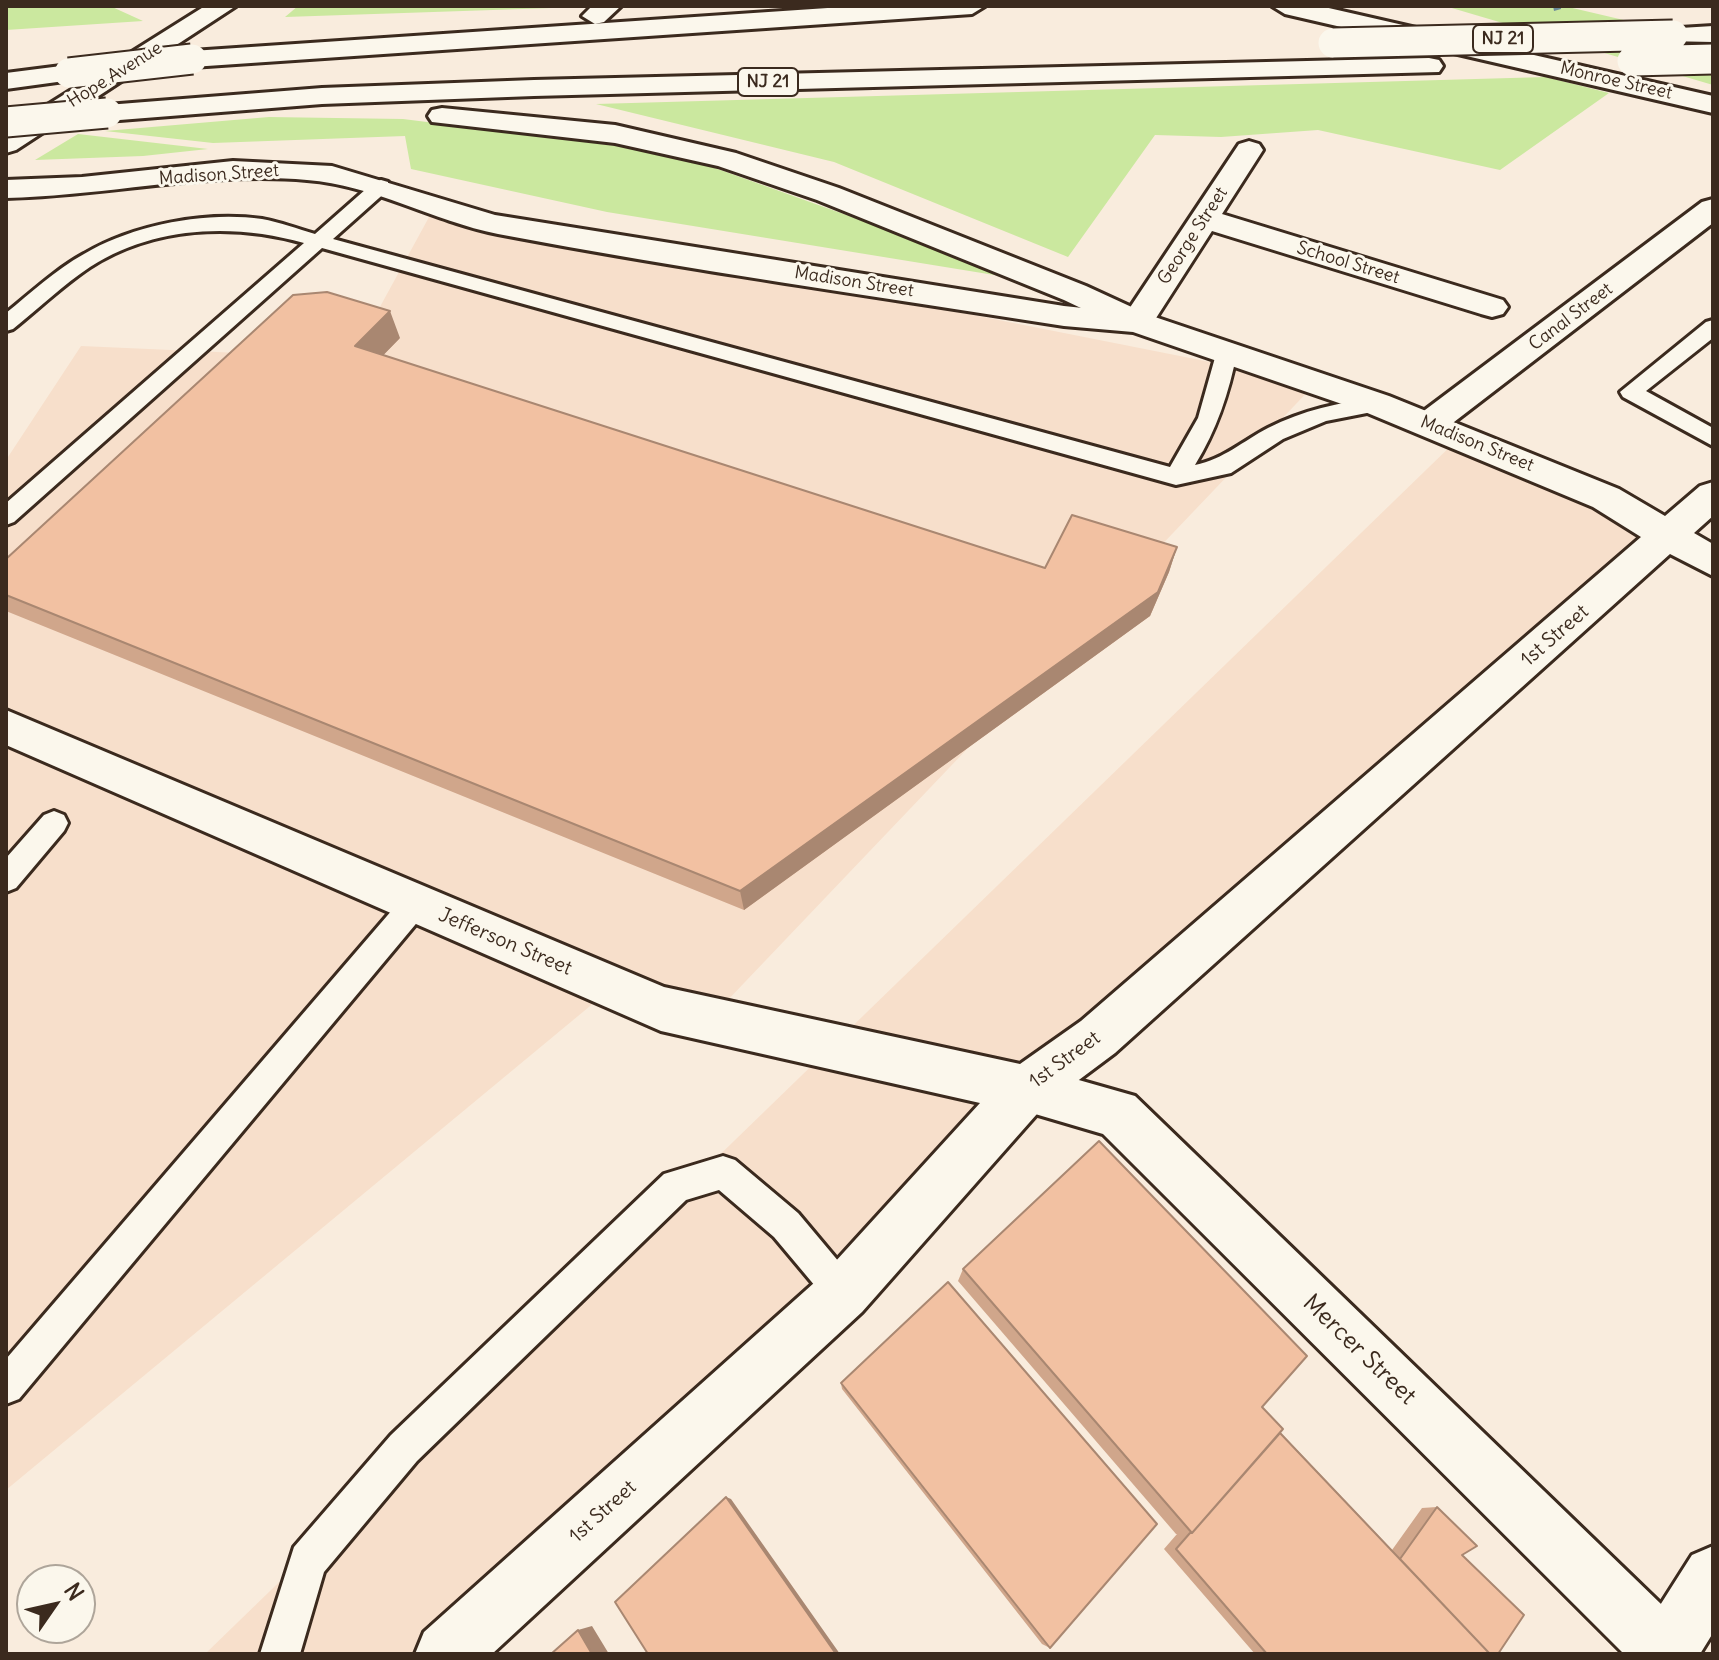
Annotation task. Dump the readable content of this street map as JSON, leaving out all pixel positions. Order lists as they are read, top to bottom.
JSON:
{
  "streets": {
    "main road": [
      "NJ 21",
      "Hope Avenue",
      "Monroe Street",
      "Madison Street",
      "George Street",
      "School Street",
      "Canal Street",
      "1st Street",
      "Jefferson Street",
      "Mercer Street"
    ]
  },
  "crossings": [
    ["NJ 21", "Monroe Street"],
    ["Madison Street", "George Street"],
    ["Madison Street", "Canal Street"],
    ["Madison Street", "1st Street"],
    ["George Street", "School Street"],
    ["1st Street", "Jefferson Street"],
    ["1st Street", "Mercer Street"],
    ["Jefferson Street", "Mercer Street"]
  ],
  "north": "top right"
}
